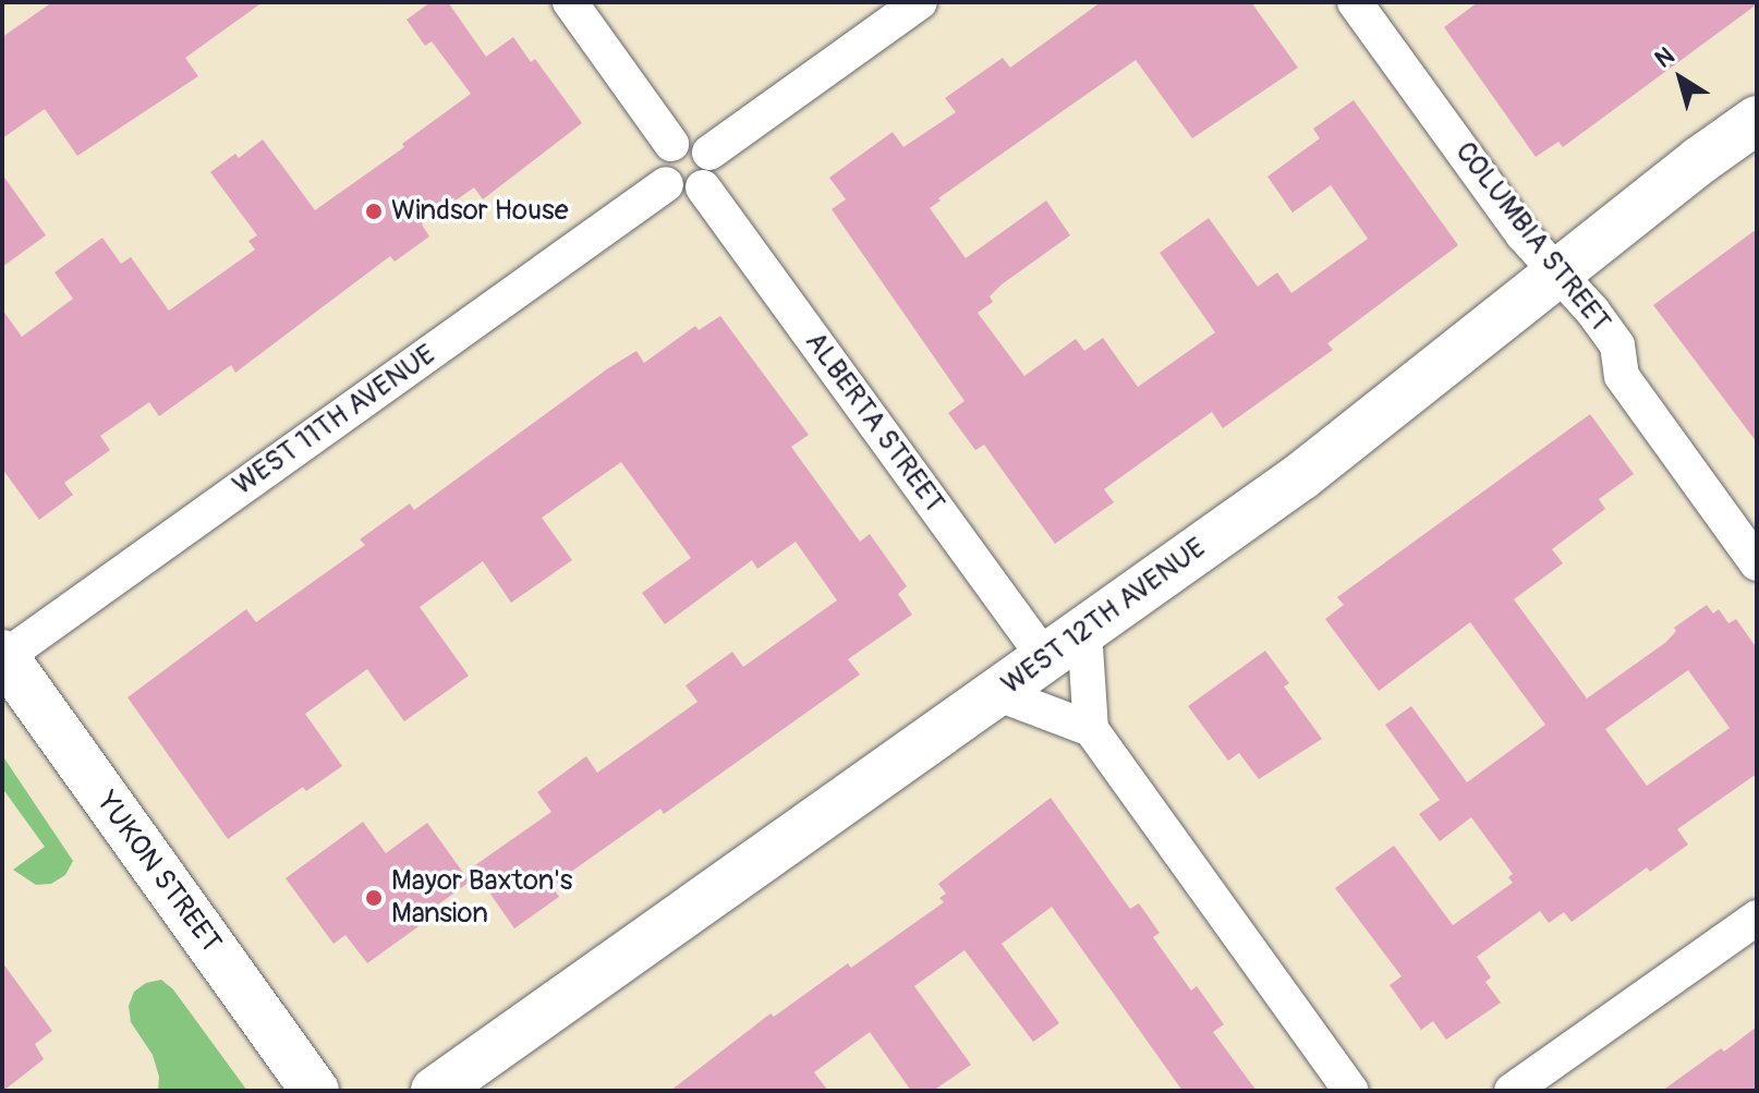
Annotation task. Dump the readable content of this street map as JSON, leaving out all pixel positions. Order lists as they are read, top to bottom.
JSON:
{
  "streets": {
    "street": [
      "COLUMBIA STREET",
      "WEST 11TH AVENUE",
      "ALBERTA STREET",
      "WEST 12TH AVENUE",
      "YUKON STREET"
    ]
  },
  "crossings": [
    ["COLUMBIA STREET", "WEST 12TH AVENUE"],
    ["WEST 11TH AVENUE", "ALBERTA STREET"],
    ["WEST 11TH AVENUE", "YUKON STREET"],
    ["ALBERTA STREET", "WEST 12TH AVENUE"]
  ],
  "places": ["Windsor House", "Mayor Baxton's Mansion"],
  "north": "top left"
}
